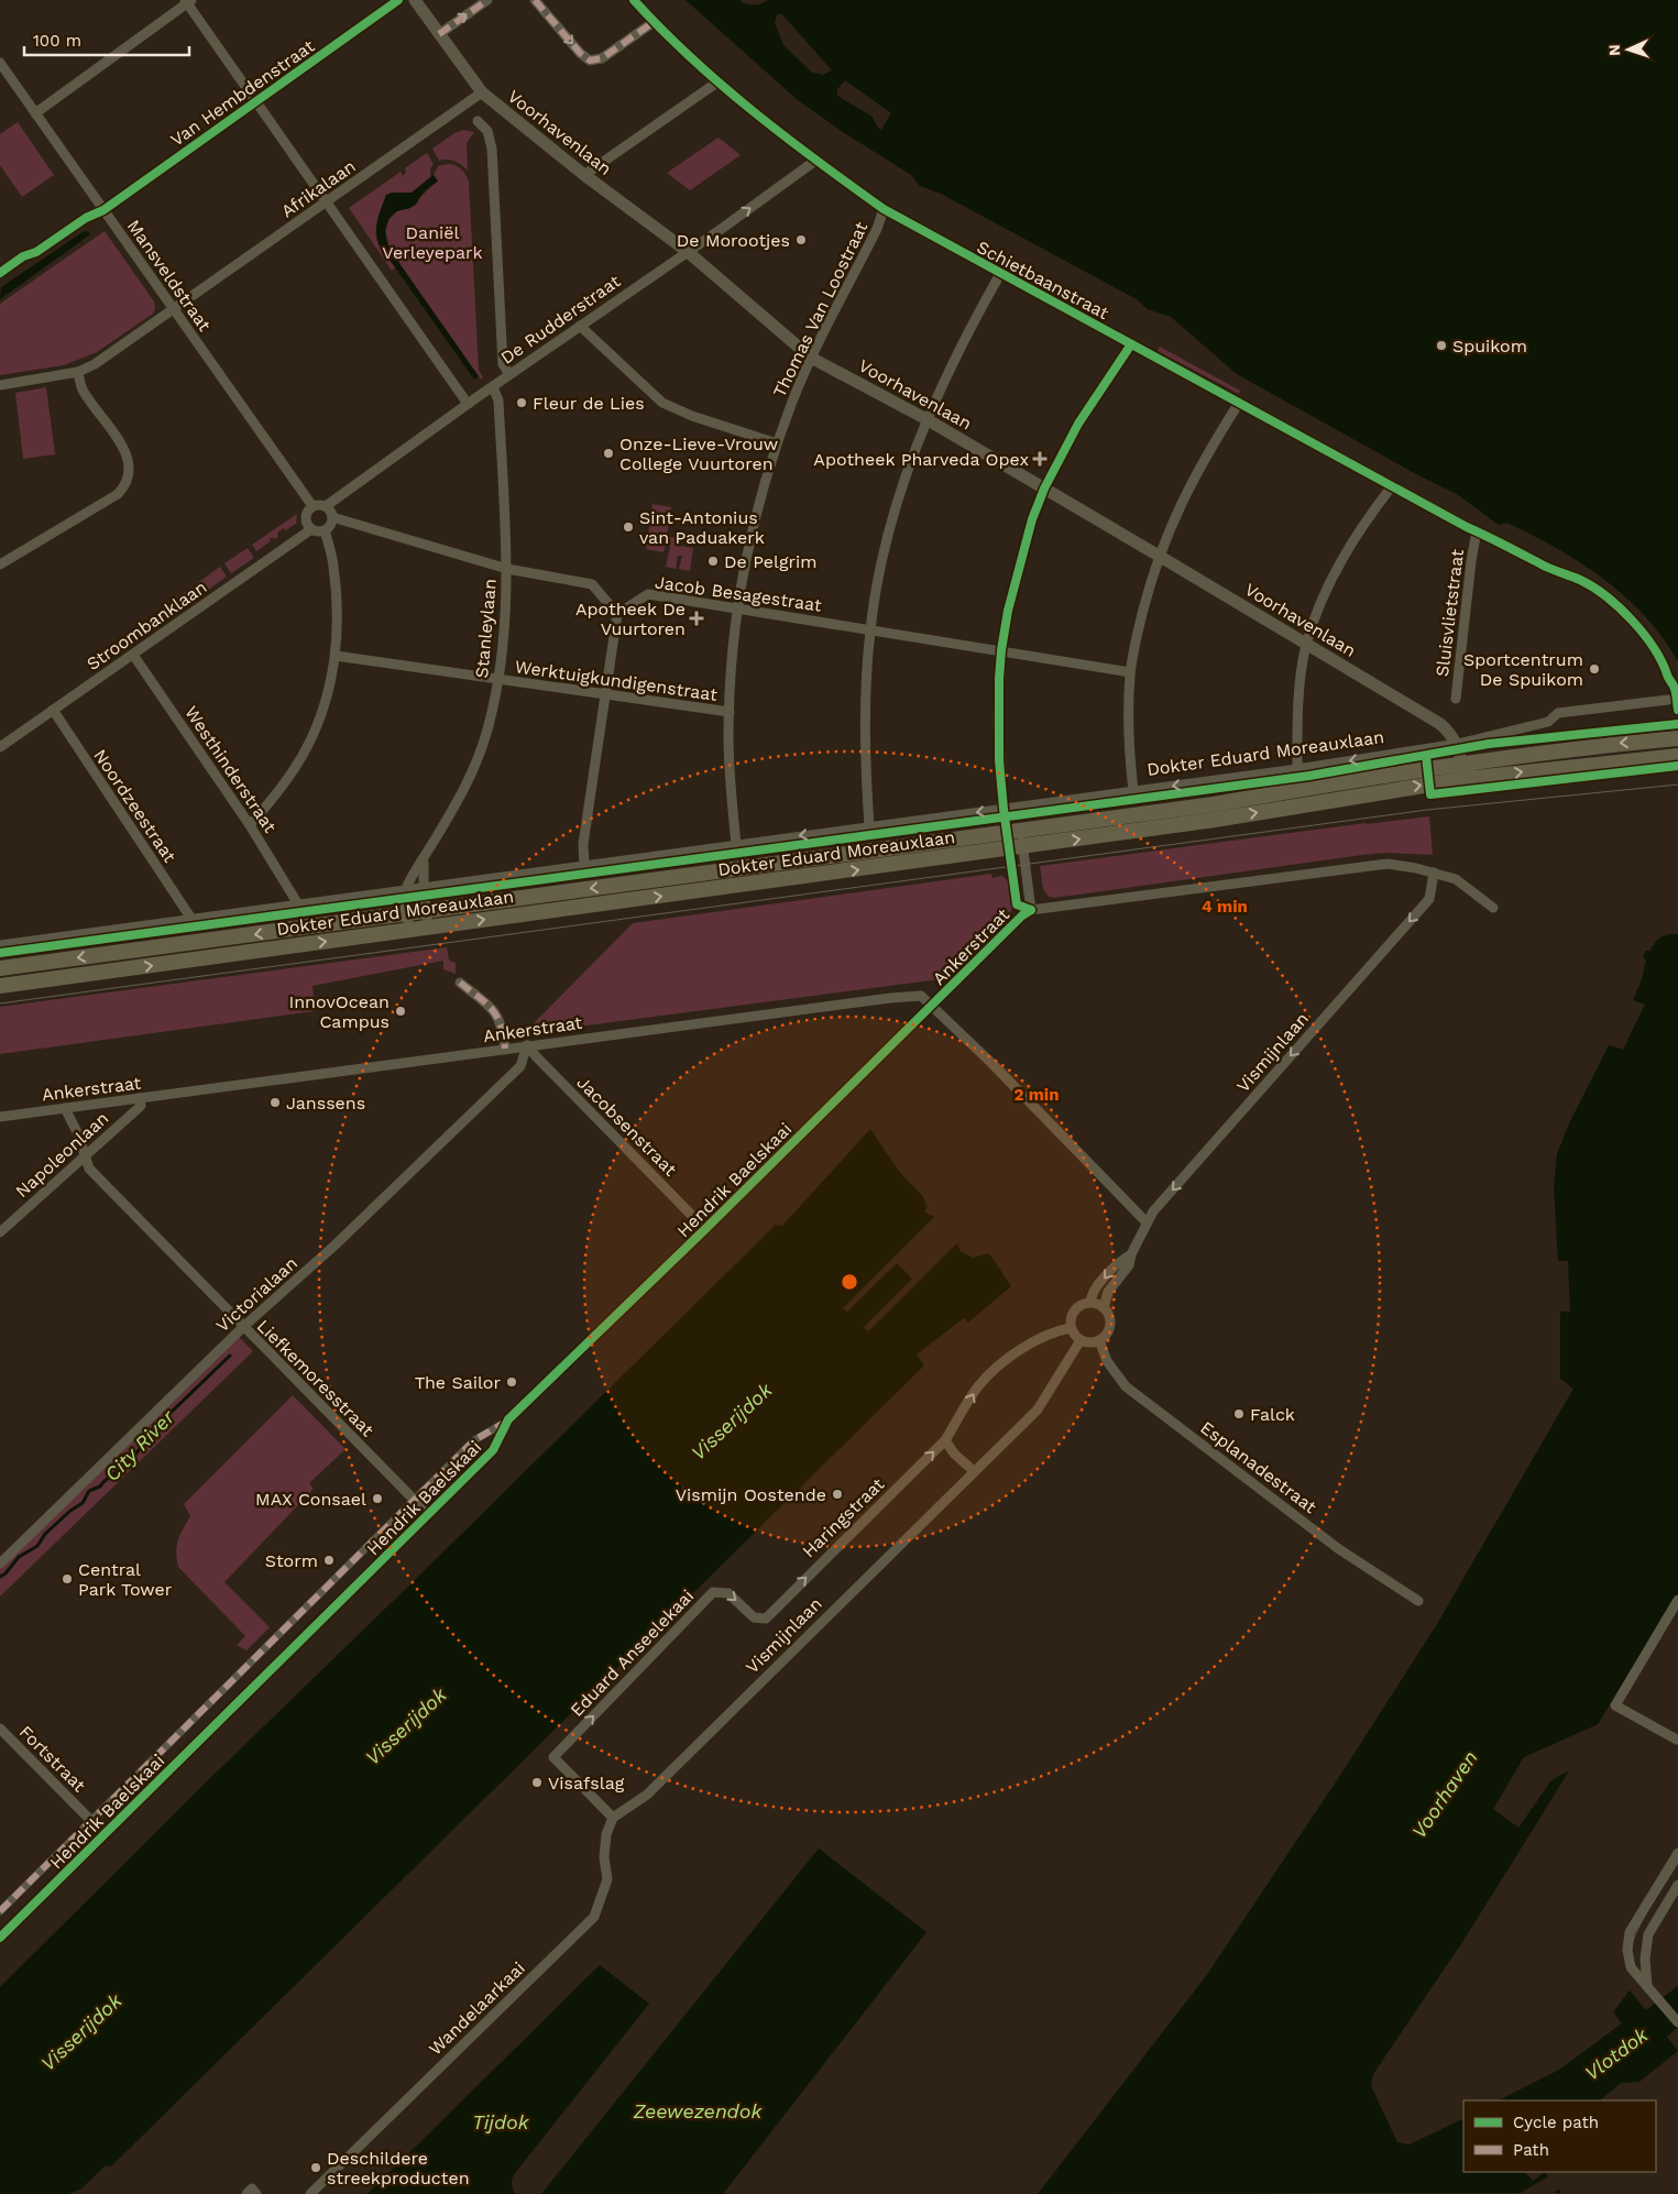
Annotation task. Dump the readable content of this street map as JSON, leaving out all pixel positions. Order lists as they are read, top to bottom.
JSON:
{
  "streets": {
    "main road": ["Dokter Eduard Moreauxlaan"],
    "street": [
      "Van Hembdenstraat",
      "Voorhavenlaan",
      "Afrikalaan",
      "Mansveldstraat",
      "Schietbaanstraat",
      "Thomas Van Loostraat",
      "De Rudderstraat",
      "Jacob Besagestraat",
      "Sluisvlietstraat",
      "Stroombanklaan",
      "Stanleylaan",
      "Werktuigkundigenstraat",
      "Westhinderstraat",
      "Noordzeestraat",
      "Ankerstraat",
      "Vismijnlaan",
      "Jacobsenstraat",
      "Napoleonlaan",
      "Hendrik Baelskaai",
      "Victorialaan",
      "Liefkemoresstraat",
      "Esplanadestraat",
      "Haringstraat",
      "Eduard Anseelekaai",
      "Fortstraat",
      "Wandelaarkaai"
    ]
  },
  "crossings": [
    ["Van Hembdenstraat", "Mansveldstraat"],
    ["Voorhavenlaan", "Afrikalaan"],
    ["Voorhavenlaan", "Thomas Van Loostraat"],
    ["Voorhavenlaan", "De Rudderstraat"],
    ["Voorhavenlaan", "Dokter Eduard Moreauxlaan"],
    ["Afrikalaan", "Mansveldstraat"],
    ["Mansveldstraat", "De Rudderstraat"],
    ["Mansveldstraat", "Stroombanklaan"],
    ["Schietbaanstraat", "Thomas Van Loostraat"],
    ["Schietbaanstraat", "De Rudderstraat"],
    ["Schietbaanstraat", "Sluisvlietstraat"],
    ["Thomas Van Loostraat", "Jacob Besagestraat"],
    ["Thomas Van Loostraat", "Werktuigkundigenstraat"],
    ["Thomas Van Loostraat", "Dokter Eduard Moreauxlaan"],
    ["De Rudderstraat", "Stroombanklaan"],
    ["De Rudderstraat", "Stanleylaan"],
    ["Stroombanklaan", "Westhinderstraat"],
    ["Stroombanklaan", "Noordzeestraat"],
    ["Stanleylaan", "Werktuigkundigenstraat"],
    ["Stanleylaan", "Dokter Eduard Moreauxlaan"],
    ["Dokter Eduard Moreauxlaan", "Westhinderstraat"],
    ["Dokter Eduard Moreauxlaan", "Noordzeestraat"],
    ["Dokter Eduard Moreauxlaan", "Ankerstraat"],
    ["Ankerstraat", "Vismijnlaan"],
    ["Ankerstraat", "Jacobsenstraat"],
    ["Ankerstraat", "Napoleonlaan"],
    ["Ankerstraat", "Hendrik Baelskaai"],
    ["Ankerstraat", "Victorialaan"],
    ["Ankerstraat", "Liefkemoresstraat"],
    ["Vismijnlaan", "Esplanadestraat"],
    ["Vismijnlaan", "Eduard Anseelekaai"],
    ["Vismijnlaan", "Wandelaarkaai"],
    ["Jacobsenstraat", "Hendrik Baelskaai"],
    ["Jacobsenstraat", "Victorialaan"],
    ["Napoleonlaan", "Liefkemoresstraat"],
    ["Hendrik Baelskaai", "Liefkemoresstraat"],
    ["Hendrik Baelskaai", "Fortstraat"],
    ["Victorialaan", "Liefkemoresstraat"],
    ["Haringstraat", "Eduard Anseelekaai"],
    ["Eduard Anseelekaai", "Wandelaarkaai"]
  ],
  "one_way": ["Vismijnlaan", "Haringstraat"],
  "water": [
    "Visserijdok",
    "City River",
    "Voorhaven",
    "Vlotdok",
    "Zeewezendok",
    "Tijdok"
  ],
  "parks": ["Daniël Verleyepark"],
  "places": {
    "other": [
      "De Morootjes",
      "Spuikom",
      "Fleur de Lies",
      "Onze-Lieve-Vrouw College Vuurtoren",
      "Sint-Antonius van Paduakerk",
      "De Pelgrim",
      "Sportcentrum De Spuikom",
      "InnovOcean Campus",
      "Janssens",
      "The Sailor",
      "Falck",
      "Vismijn Oostende",
      "MAX Consael",
      "Storm",
      "Central Park Tower",
      "Visafslag",
      "Deschildere streekproducten"
    ],
    "health": ["Apotheek Pharveda Opex", "Apotheek De Vuurtoren"]
  },
  "legend": ["Cycle path", "Path"],
  "scale_bar": "100 m",
  "north": "left",
  "rings": ["4 min", "2 min"]
}
